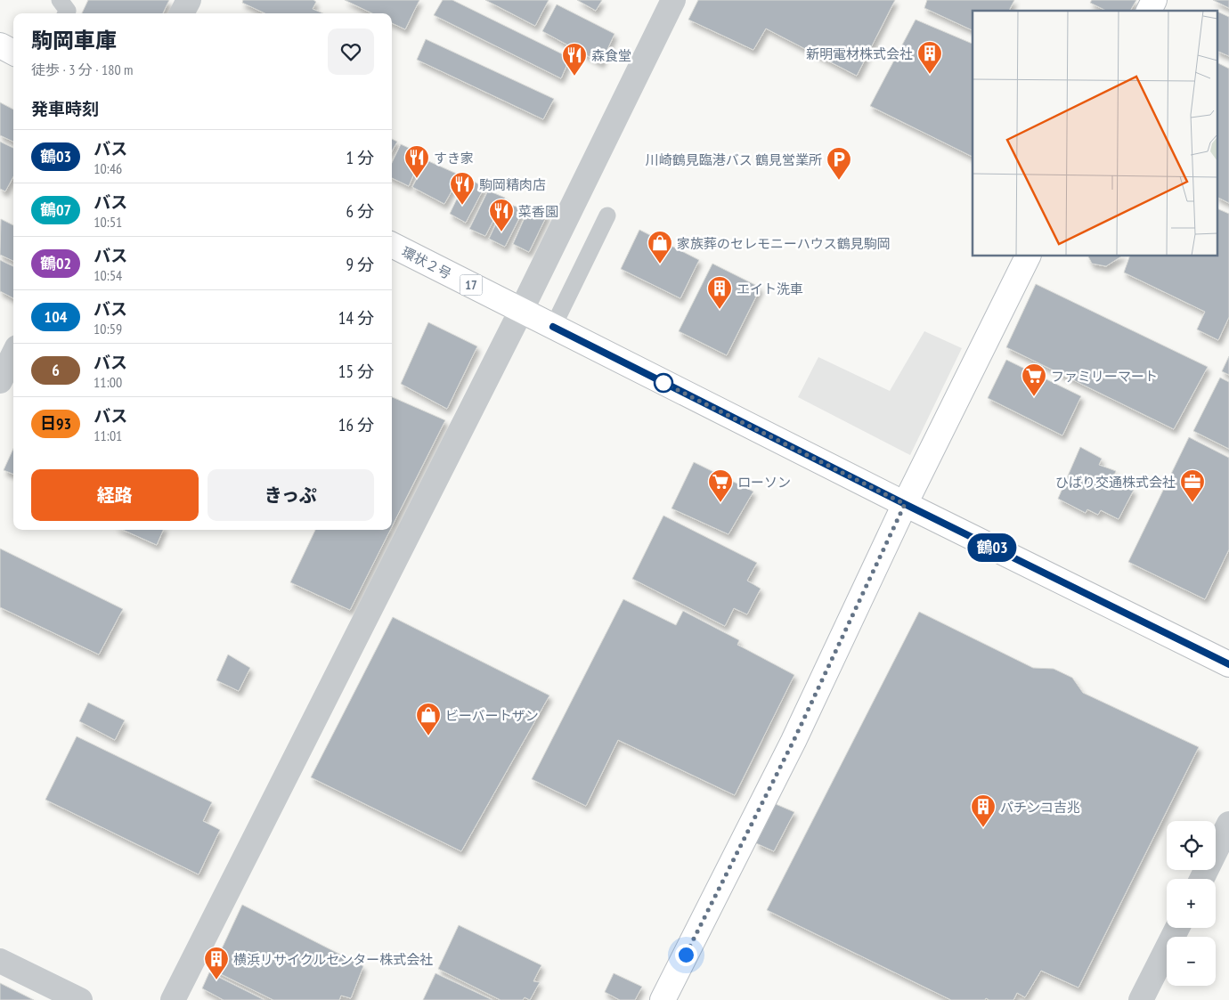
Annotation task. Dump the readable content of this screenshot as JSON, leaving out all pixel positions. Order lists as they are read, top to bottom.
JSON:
{
  "streets": {
    "main road": ["環状２号", "17"]
  },
  "places": {
    "building": [
      "新明電材株式会社",
      "エイト洗車",
      "パチンコ吉兆",
      "横浜リサイクルセンター株式会社"
    ],
    "restaurant": [
      "森食堂",
      "すき家",
      "駒岡精肉店",
      "菜香園"
    ],
    "parking": ["川崎鶴見臨港バス 鶴見営業所"],
    "shop": ["家族葬のセレモニーハウス鶴見駒岡", "ビーバートザン"],
    "supermarket": ["ファミリーマート", "ローソン"],
    "office": ["ひばり交通株式会社"]
  },
  "lines": ["bus line 鶴03"],
  "page": {
    "on_map": "鶴03",
    "heading": [
      ["駒岡車庫", "徒歩 · 3 分 · 180 m"],
      "発車時刻"
    ],
    "list": [
      {
        "mark": "鶴03",
        "name": "バス",
        "note": "10:46",
        "value": "1 分"
      },
      {
        "mark": "鶴07",
        "name": "バス",
        "note": "10:51",
        "value": "6 分"
      },
      {
        "mark": "鶴02",
        "name": "バス",
        "note": "10:54",
        "value": "9 分"
      },
      {
        "mark": "104",
        "name": "バス",
        "note": "10:59",
        "value": "14 分"
      },
      {
        "mark": "6",
        "name": "バス",
        "note": "11:00",
        "value": "15 分"
      },
      {
        "mark": "日93",
        "name": "バス",
        "note": "11:01",
        "value": "16 分"
      }
    ],
    "buttons": ["経路", "きっぷ"],
    "map_buttons": ["+", "−"]
  }
}
